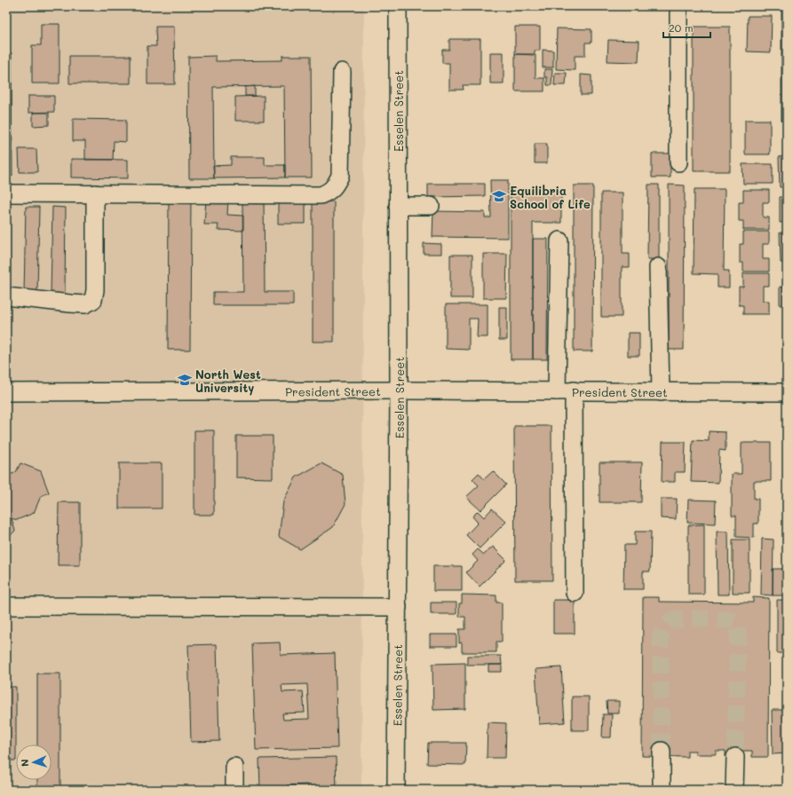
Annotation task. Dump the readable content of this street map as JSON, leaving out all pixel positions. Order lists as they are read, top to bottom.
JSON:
{
  "streets": {
    "street": ["Esselen Street", "President Street"]
  },
  "crossings": [
    ["Esselen Street", "President Street"]
  ],
  "places": {
    "school or university": ["Equilibria School of Life", "North West University"]
  },
  "scale_bar": "20 m",
  "north": "left"
}
